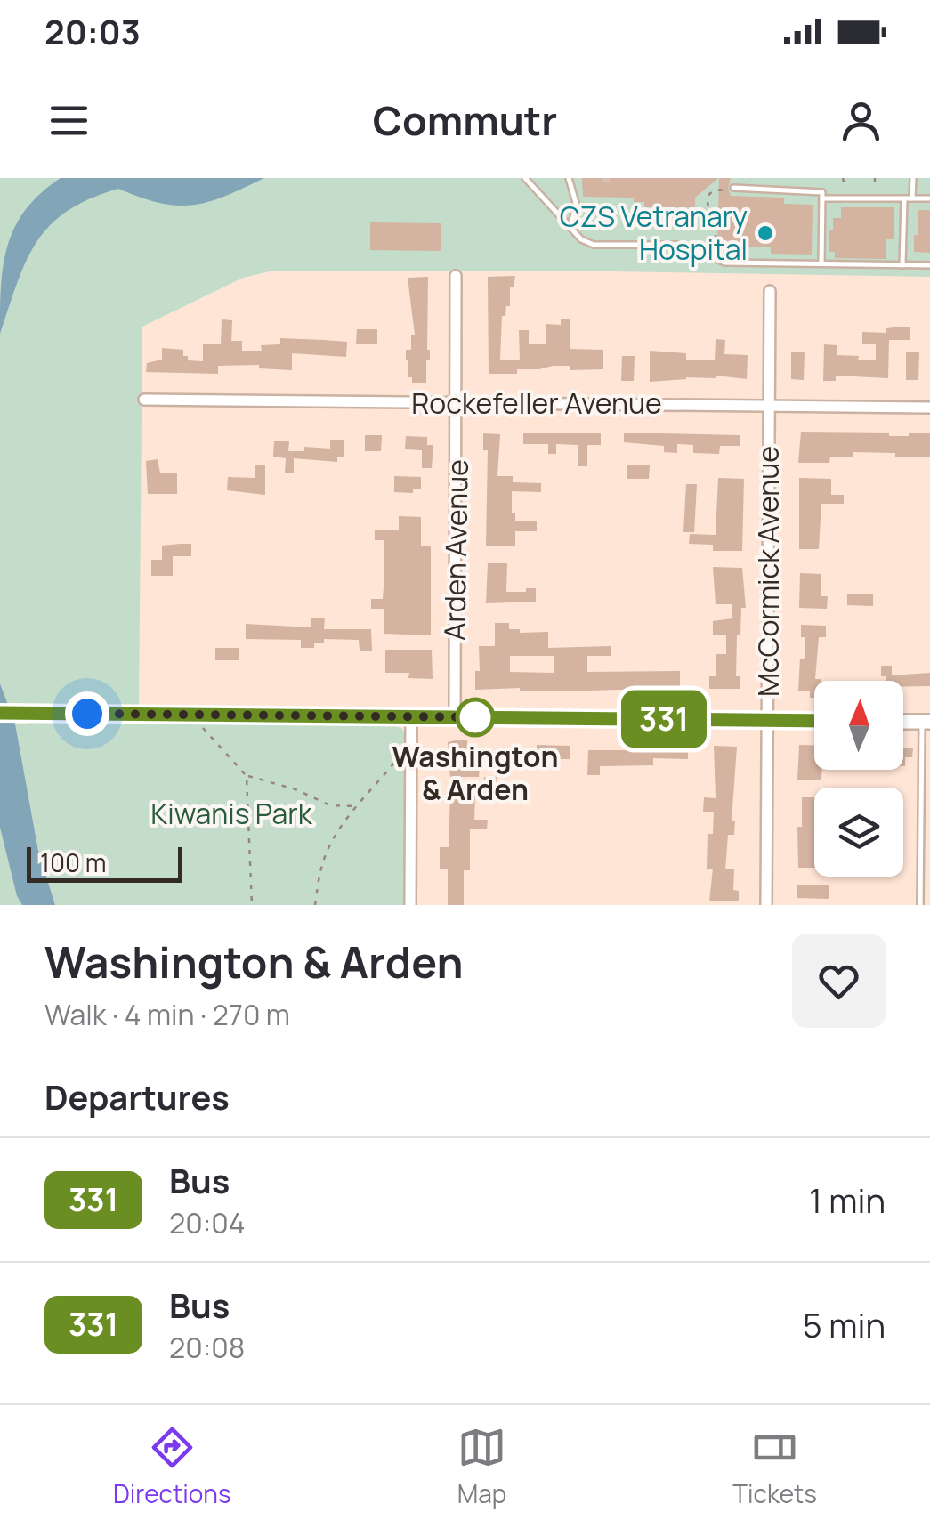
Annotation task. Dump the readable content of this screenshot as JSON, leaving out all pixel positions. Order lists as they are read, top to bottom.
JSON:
{
  "streets": {
    "street": ["Rockefeller Avenue", "Arden Avenue", "McCormick Avenue"]
  },
  "crossings": [
    ["Rockefeller Avenue", "Arden Avenue"],
    ["Rockefeller Avenue", "McCormick Avenue"]
  ],
  "parks": ["Kiwanis Park"],
  "places": ["CZS Vetranary Hospital", "Washington & Arden"],
  "lines": ["bus line 331"],
  "scale_bar": "100 m",
  "north": "top",
  "page": {
    "status": "20:03",
    "header": "Commutr",
    "on_map": "331",
    "scale": "100 m",
    "heading": [
      ["Washington & Arden", "Walk · 4 min · 270 m"],
      "Departures"
    ],
    "list": [
      {
        "mark": "331",
        "name": "Bus",
        "note": "20:04",
        "value": "1 min"
      },
      {
        "mark": "331",
        "name": "Bus",
        "note": "20:08",
        "value": "5 min"
      }
    ],
    "tabs": ["Directions", "Map", "Tickets"]
  }
}
